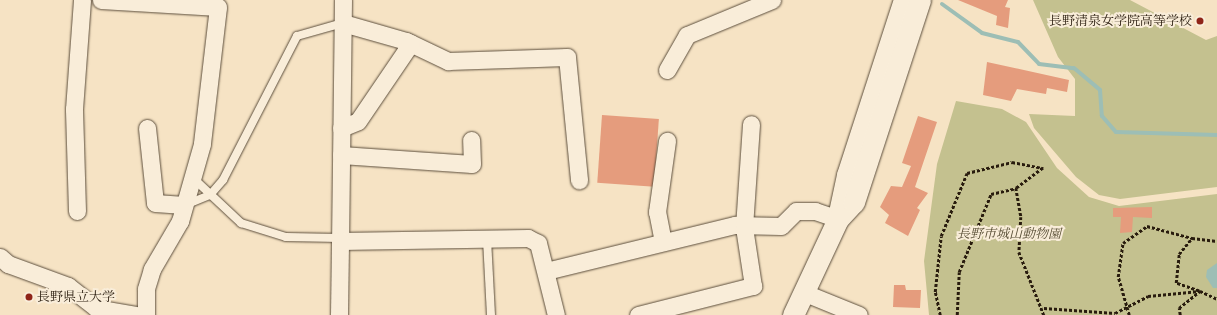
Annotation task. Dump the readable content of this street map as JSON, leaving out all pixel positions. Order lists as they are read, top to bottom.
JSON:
{
  "parks": ["長野市城山動物園"],
  "places": ["長野清泉女学院高等学校", "長野県立大学"]
}
